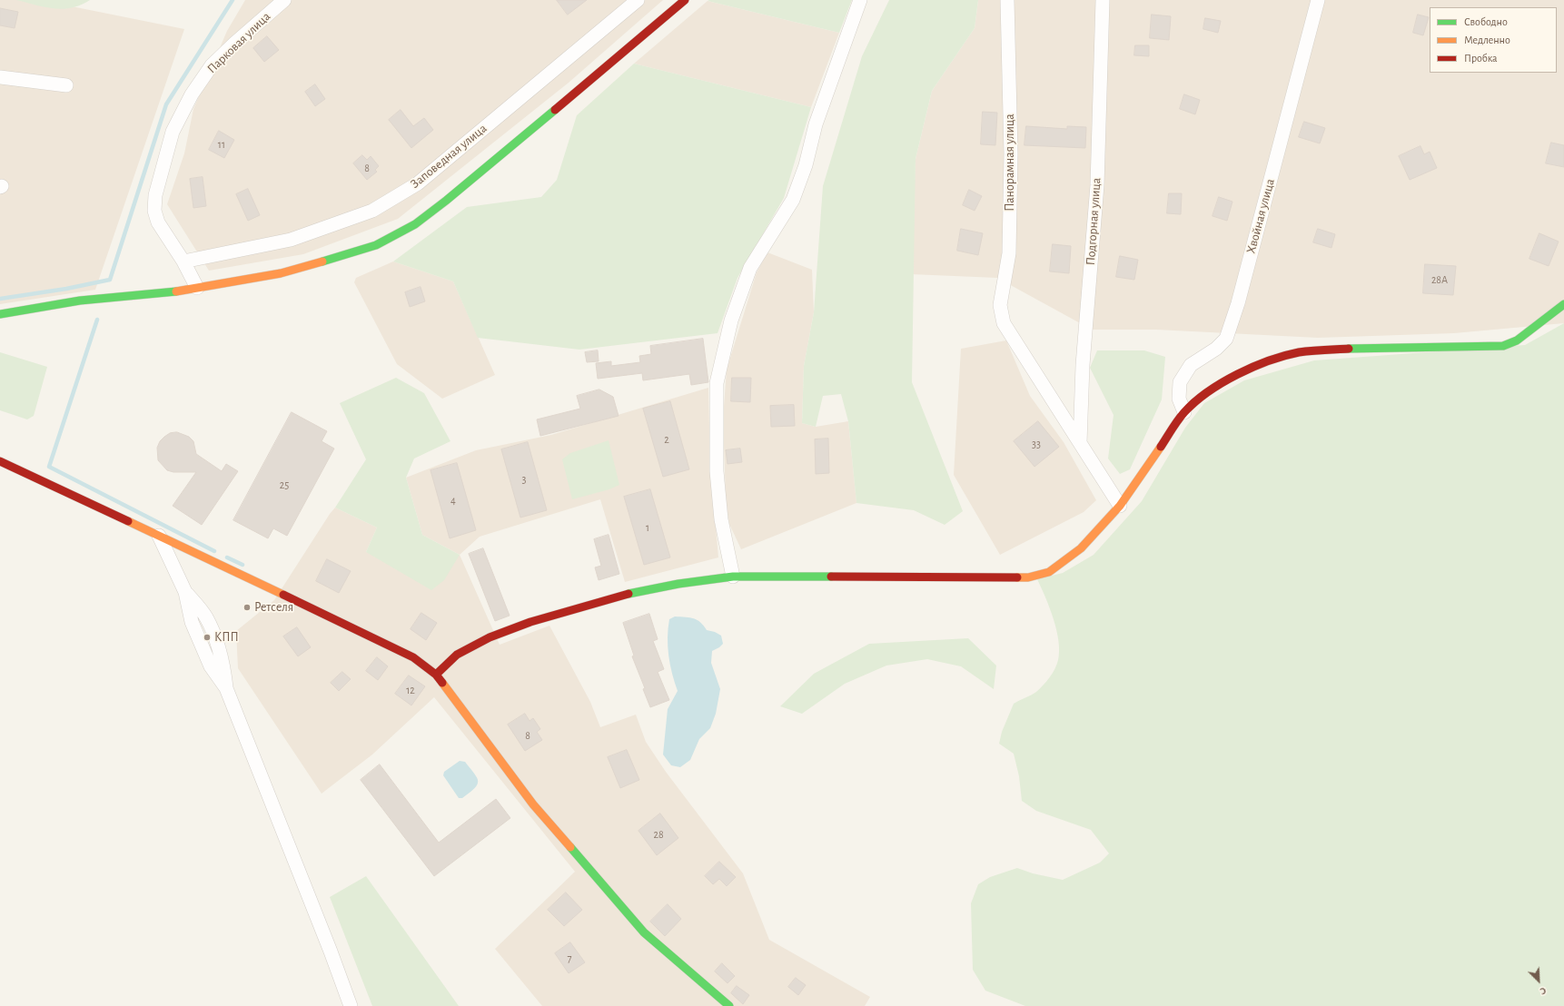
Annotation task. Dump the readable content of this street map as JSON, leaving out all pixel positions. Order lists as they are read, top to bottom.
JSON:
{
  "streets": {
    "street": [
      "Парковая улица",
      "Заповедная улица",
      "Панорамная улица",
      "Хвойная улица",
      "Подгорная улица"
    ]
  },
  "crossings": [
    ["Парковая улица", "Заповедная улица"],
    ["Панорамная улица", "Подгорная улица"]
  ],
  "places": ["Ретселя", "КПП"],
  "house_numbers": [
    "11",
    "8",
    "28А",
    "2",
    "33",
    "3",
    "25",
    "4",
    "1",
    "12",
    "8",
    "28",
    "7"
  ],
  "legend": ["Свободно", "Медленно", "Пробка"],
  "north": "bottom right"
}
